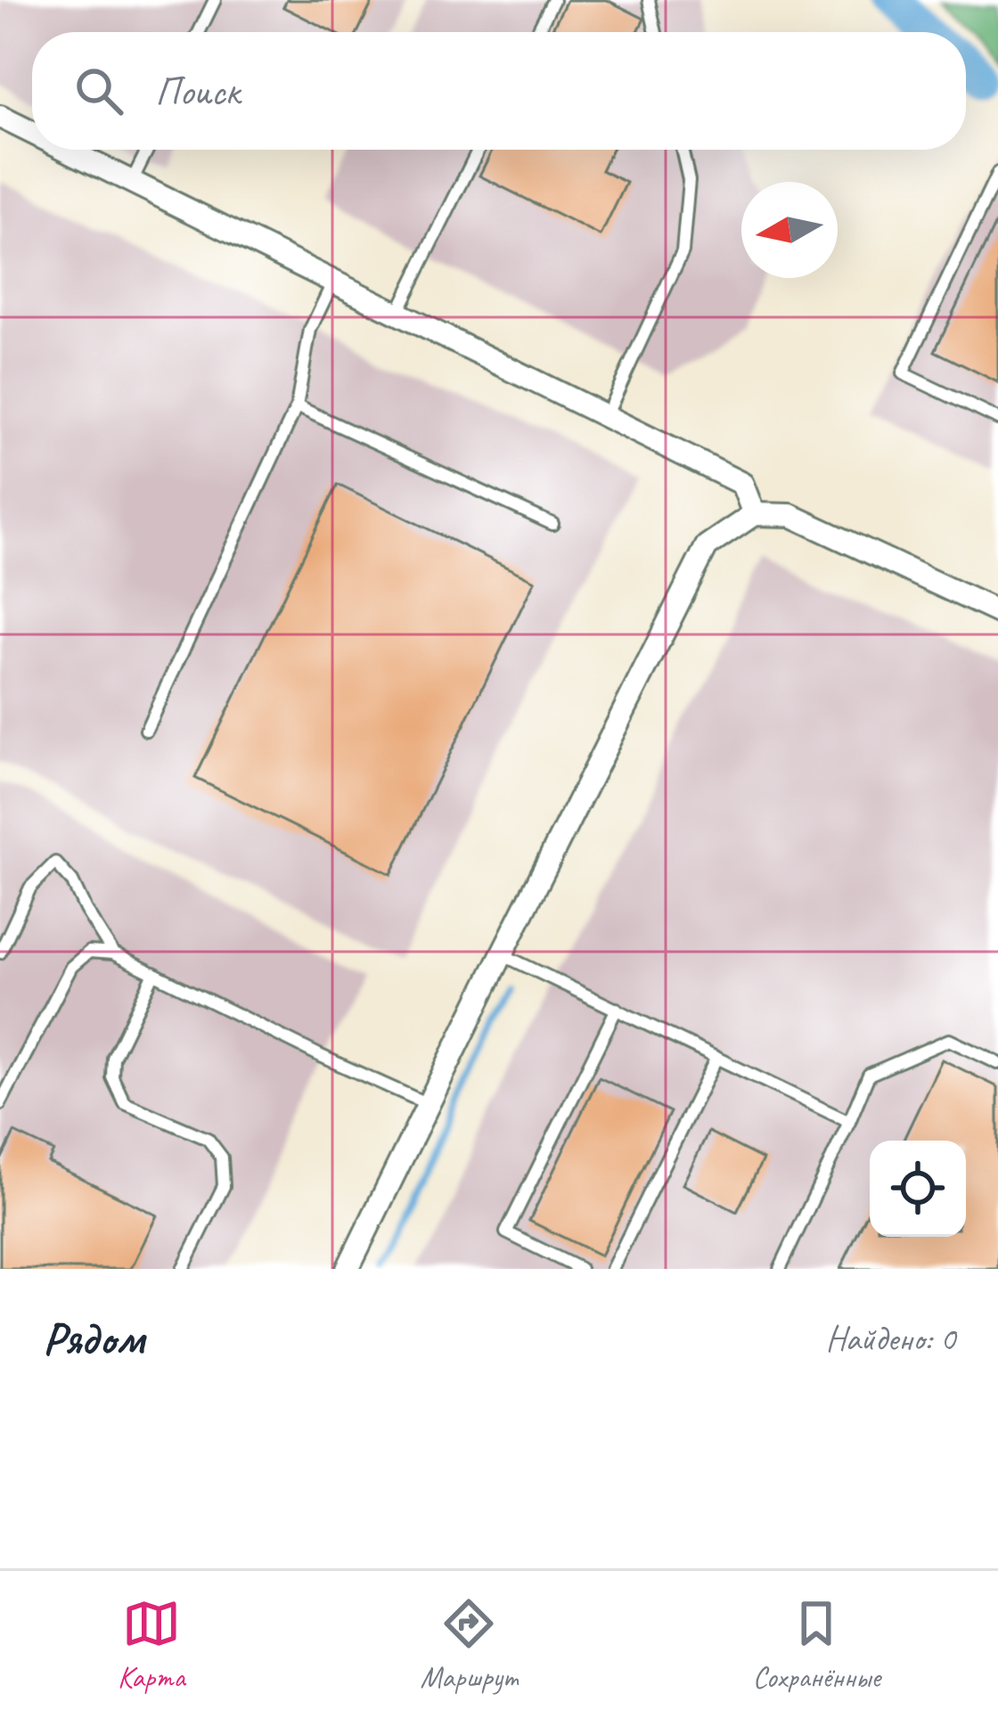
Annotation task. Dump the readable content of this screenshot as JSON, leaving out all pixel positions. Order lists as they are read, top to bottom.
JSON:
{
  "north": "left",
  "page": {
    "search": "Поиск",
    "heading": ["Рядом", "Найдено: 0"],
    "nav": ["Карта", "Маршрут", "Сохранённые"]
  }
}
